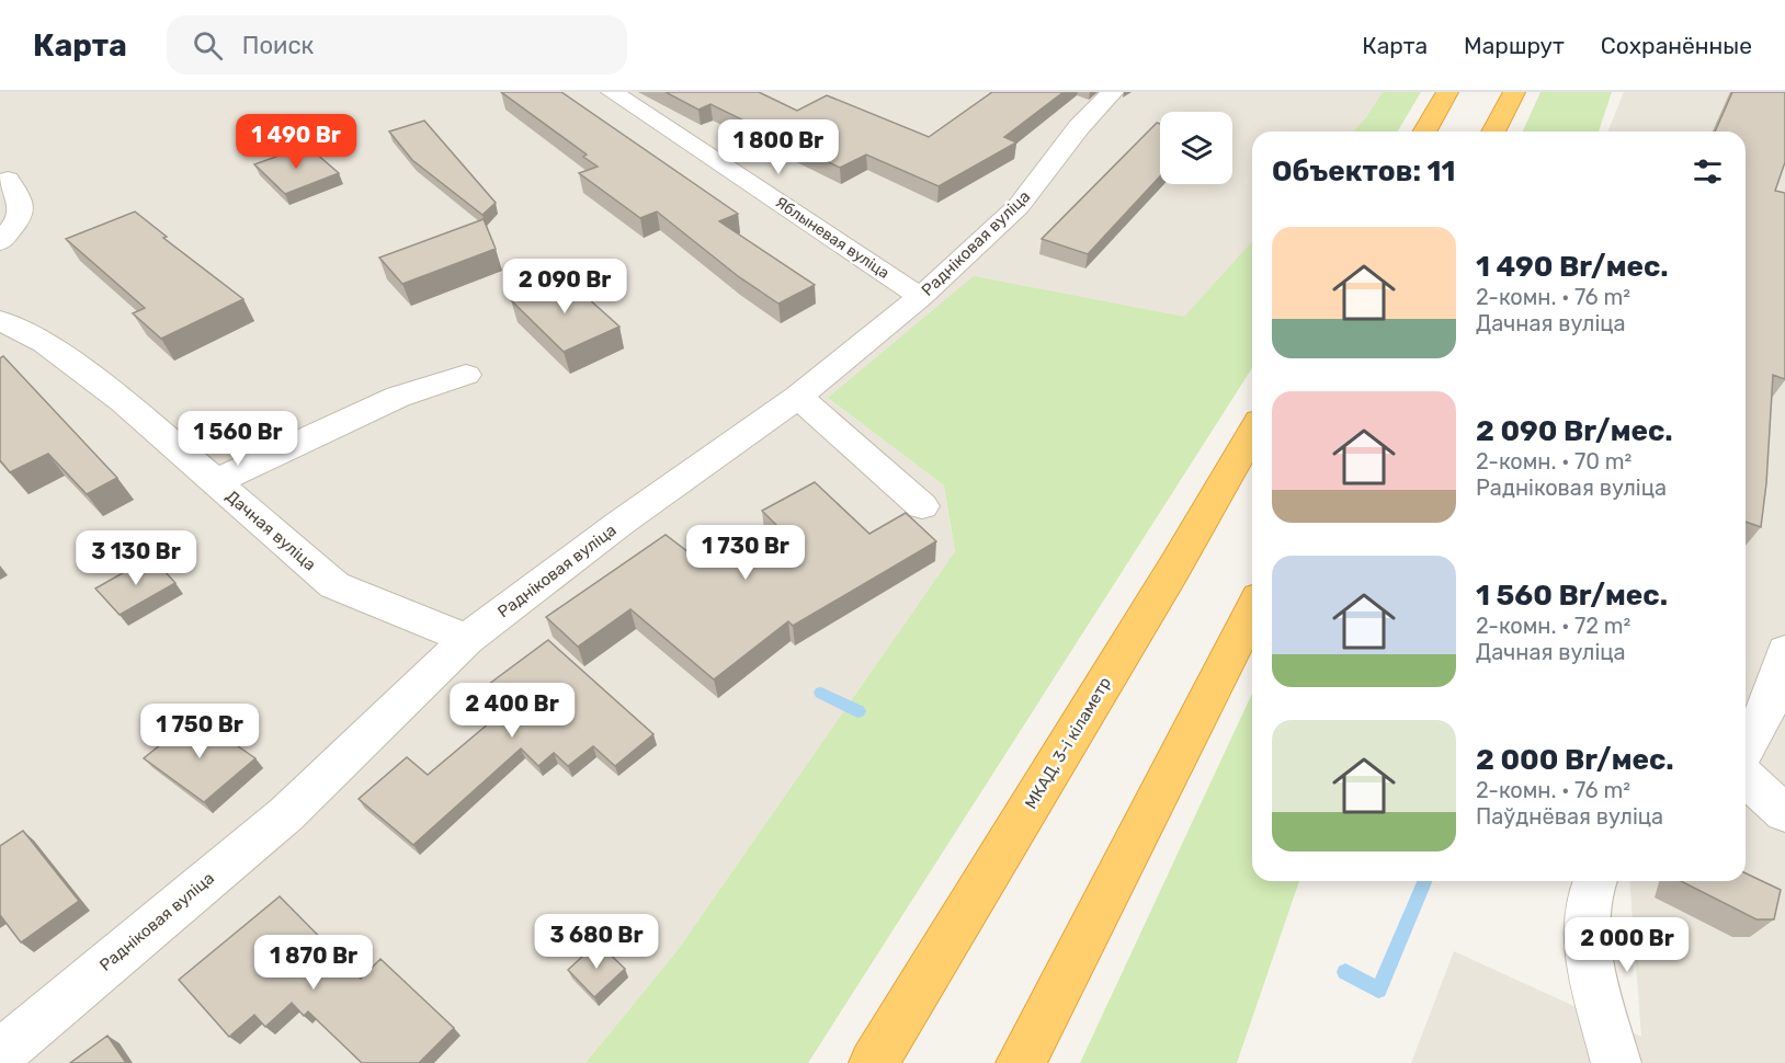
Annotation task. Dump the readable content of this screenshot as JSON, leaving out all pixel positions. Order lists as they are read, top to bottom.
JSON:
{
  "streets": {
    "highway": ["МКАД, 3-і кіламетр"],
    "street": ["Яблыневая вуліца", "Радніковая вуліца", "Дачная вуліца"]
  },
  "crossings": [
    ["Яблыневая вуліца", "Радніковая вуліца"],
    ["Радніковая вуліца", "Дачная вуліца"]
  ],
  "page": {
    "header": "Карта",
    "search": "Поиск",
    "nav": ["Карта", "Маршрут", "Сохранённые"],
    "price": [
      "1 490 Br",
      "1 800 Br",
      "2 090 Br",
      "1 560 Br",
      "1 730 Br",
      "3 130 Br",
      "2 400 Br",
      "1 750 Br",
      "3 680 Br",
      "2 000 Br",
      "1 870 Br"
    ],
    "heading": "Объектов: 11",
    "list": [
      {
        "name": "1 490 Br/мес.",
        "note": "2-комн. · 76 m² · Дачная вуліца"
      },
      {
        "name": "2 090 Br/мес.",
        "note": "2-комн. · 70 m² · Радніковая вуліца"
      },
      {
        "name": "1 560 Br/мес.",
        "note": "2-комн. · 72 m² · Дачная вуліца"
      },
      {
        "name": "2 000 Br/мес.",
        "note": "2-комн. · 76 m² · Паўднёвая вуліца"
      }
    ]
  }
}
